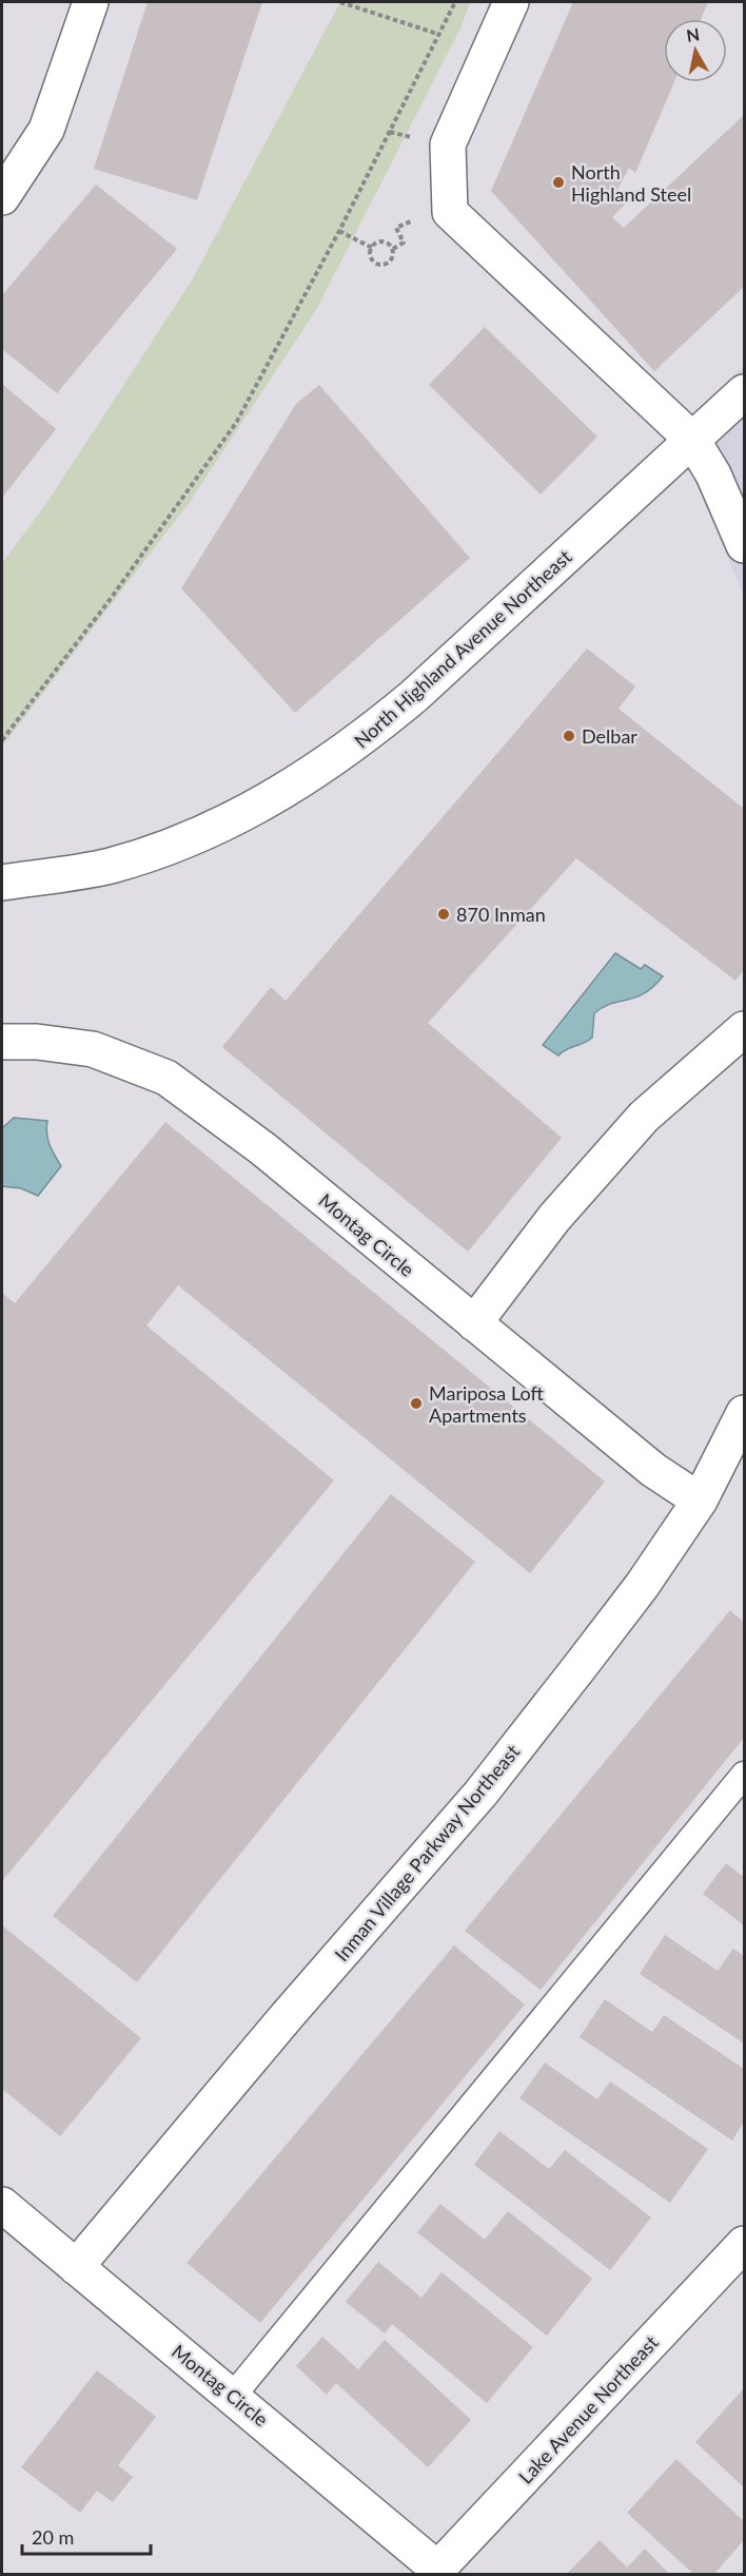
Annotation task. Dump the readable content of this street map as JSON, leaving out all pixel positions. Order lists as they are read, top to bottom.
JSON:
{
  "streets": {
    "street": [
      "North Highland Avenue Northeast",
      "Montag Circle",
      "Inman Village Parkway Northeast",
      "Lake Avenue Northeast"
    ]
  },
  "crossings": [
    ["Montag Circle", "Inman Village Parkway Northeast"],
    ["Montag Circle", "Lake Avenue Northeast"]
  ],
  "places": [
    "North Highland Steel",
    "Delbar",
    "870 Inman",
    "Mariposa Loft Apartments"
  ],
  "scale_bar": "20 m",
  "north": "top"
}
